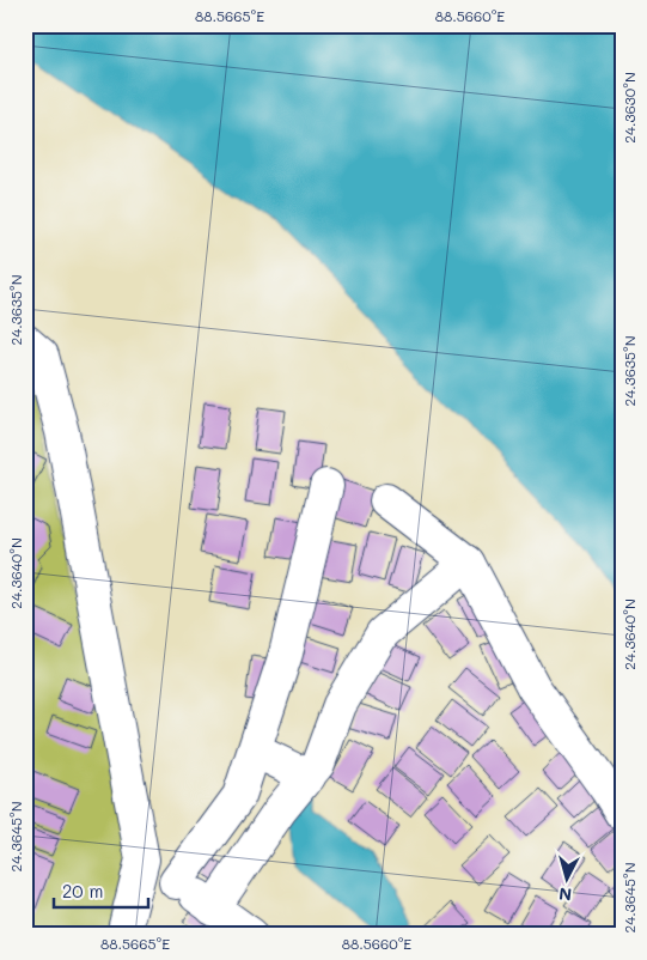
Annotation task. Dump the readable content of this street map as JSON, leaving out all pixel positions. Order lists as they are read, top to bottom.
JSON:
{
  "scale_bar": "20 m",
  "north": "bottom",
  "coordinates": [
    "88.5665°E",
    "88.5660°E",
    "24.3630°N",
    "24.3635°N",
    "24.3640°N",
    "24.3645°N"
  ]
}
